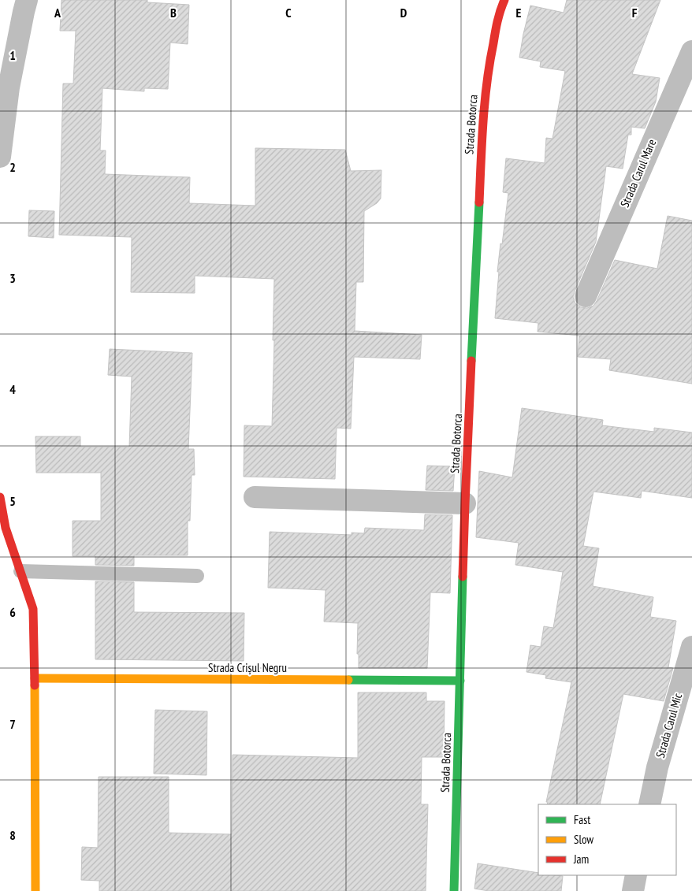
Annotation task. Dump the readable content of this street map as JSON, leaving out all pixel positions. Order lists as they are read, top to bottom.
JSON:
{
  "streets": {
    "street": [
      "Strada Botorca",
      "Strada Carul Mare",
      "Strada Crișul Negru",
      "Strada Carul Mic"
    ]
  },
  "crossings": [
    ["Strada Botorca", "Strada Crișul Negru"]
  ],
  "legend": ["Fast", "Slow", "Jam"],
  "grid": {
    "columns": [
      "A",
      "B",
      "C",
      "D",
      "E",
      "F"
    ],
    "rows": [
      "1",
      "2",
      "3",
      "4",
      "5",
      "6",
      "7",
      "8"
    ]
  }
}
